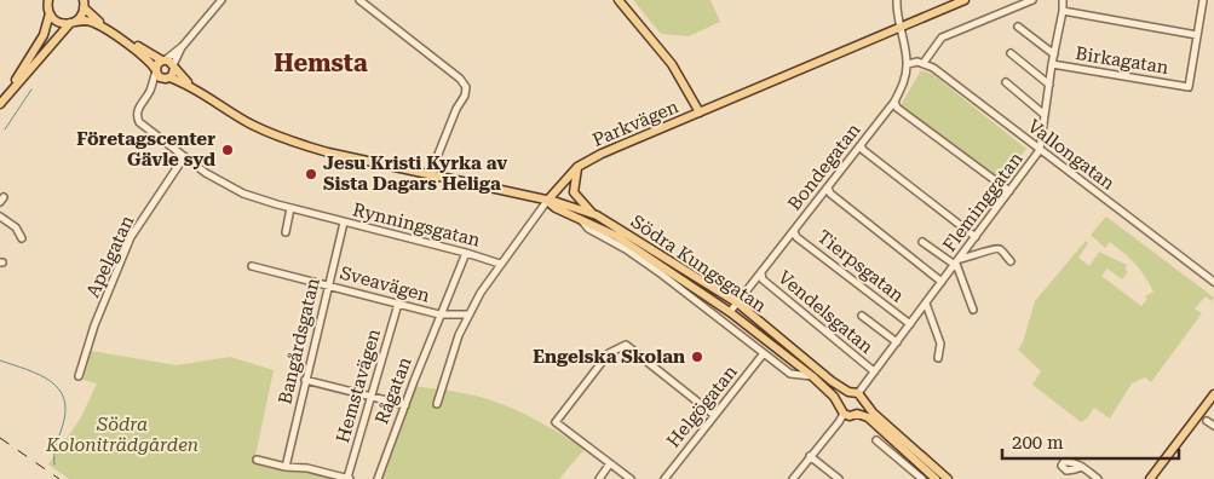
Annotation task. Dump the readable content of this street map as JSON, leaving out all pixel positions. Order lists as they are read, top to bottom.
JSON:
{
  "streets": {
    "main road": ["Parkvägen", "Södra Kungsgatan"],
    "street": [
      "Birkagatan",
      "Vallongatan",
      "Bondegatan",
      "Fleminggatan",
      "Rynningsgatan",
      "Apelgatan",
      "Tierpsgatan",
      "Sveavägen",
      "Vendelsgatan",
      "Bangårdsgatan",
      "Hemstavägen",
      "Rågatan",
      "Helgögatan"
    ]
  },
  "crossings": [
    ["Birkagatan", "Fleminggatan"],
    ["Parkvägen", "Bondegatan"],
    ["Parkvägen", "Rynningsgatan"],
    ["Parkvägen", "Södra Kungsgatan"],
    ["Vallongatan", "Fleminggatan"],
    ["Bondegatan", "Södra Kungsgatan"],
    ["Bondegatan", "Tierpsgatan"],
    ["Bondegatan", "Vendelsgatan"],
    ["Fleminggatan", "Södra Kungsgatan"],
    ["Fleminggatan", "Tierpsgatan"],
    ["Fleminggatan", "Vendelsgatan"],
    ["Rynningsgatan", "Apelgatan"],
    ["Rynningsgatan", "Bangårdsgatan"],
    ["Rynningsgatan", "Rågatan"],
    ["Södra Kungsgatan", "Helgögatan"],
    ["Sveavägen", "Bangårdsgatan"],
    ["Sveavägen", "Hemstavägen"],
    ["Sveavägen", "Rågatan"]
  ],
  "districts": ["Hemsta"],
  "parks": ["Södra Koloniträdgården"],
  "places": ["Företagscenter Gävle syd", "Jesu Kristi Kyrka av Sista Dagars Heliga", "Engelska Skolan"],
  "scale_bar": "200 m"
}
